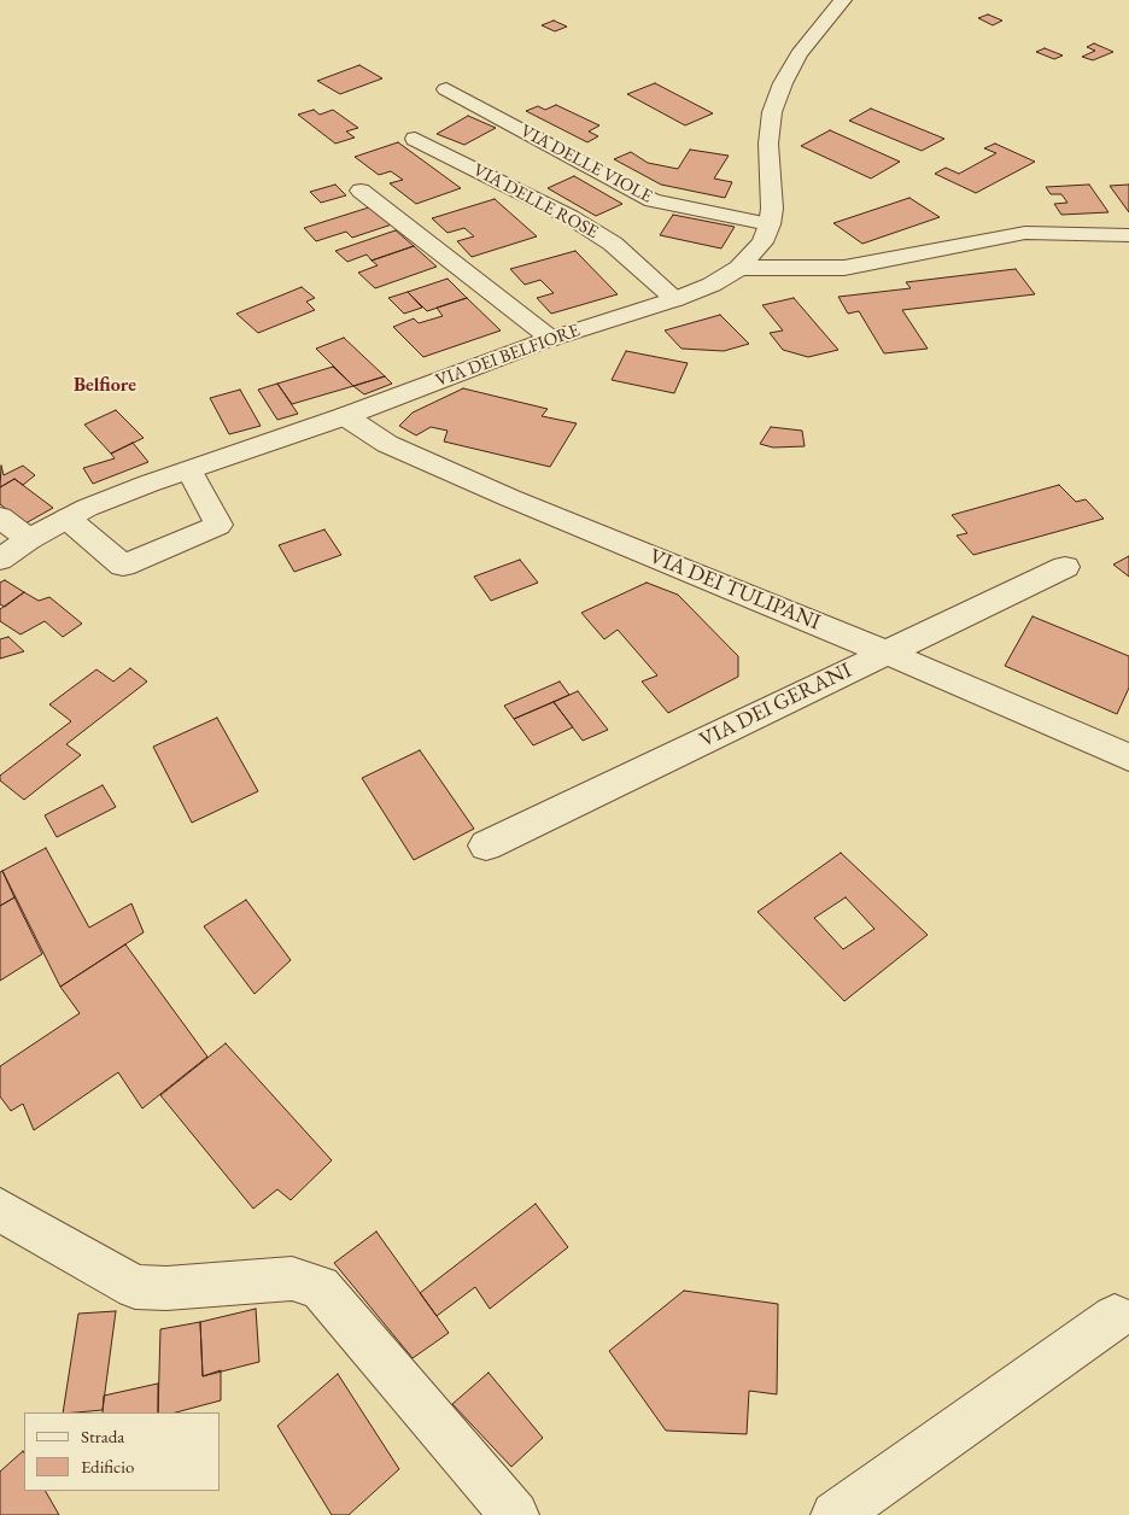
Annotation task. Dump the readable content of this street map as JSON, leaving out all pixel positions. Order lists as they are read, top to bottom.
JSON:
{
  "streets": {
    "street": [
      "VIA DELLE VIOLE",
      "VIA DELLE ROSE",
      "VIA DEI BELFIORE",
      "VIA DEI TULIPANI",
      "VIA DEI GERANI"
    ]
  },
  "crossings": [
    ["VIA DELLE VIOLE", "VIA DEI BELFIORE"],
    ["VIA DELLE ROSE", "VIA DEI BELFIORE"],
    ["VIA DEI BELFIORE", "VIA DEI TULIPANI"],
    ["VIA DEI TULIPANI", "VIA DEI GERANI"]
  ],
  "districts": ["Belfiore"],
  "legend": ["Strada", "Edificio"]
}
